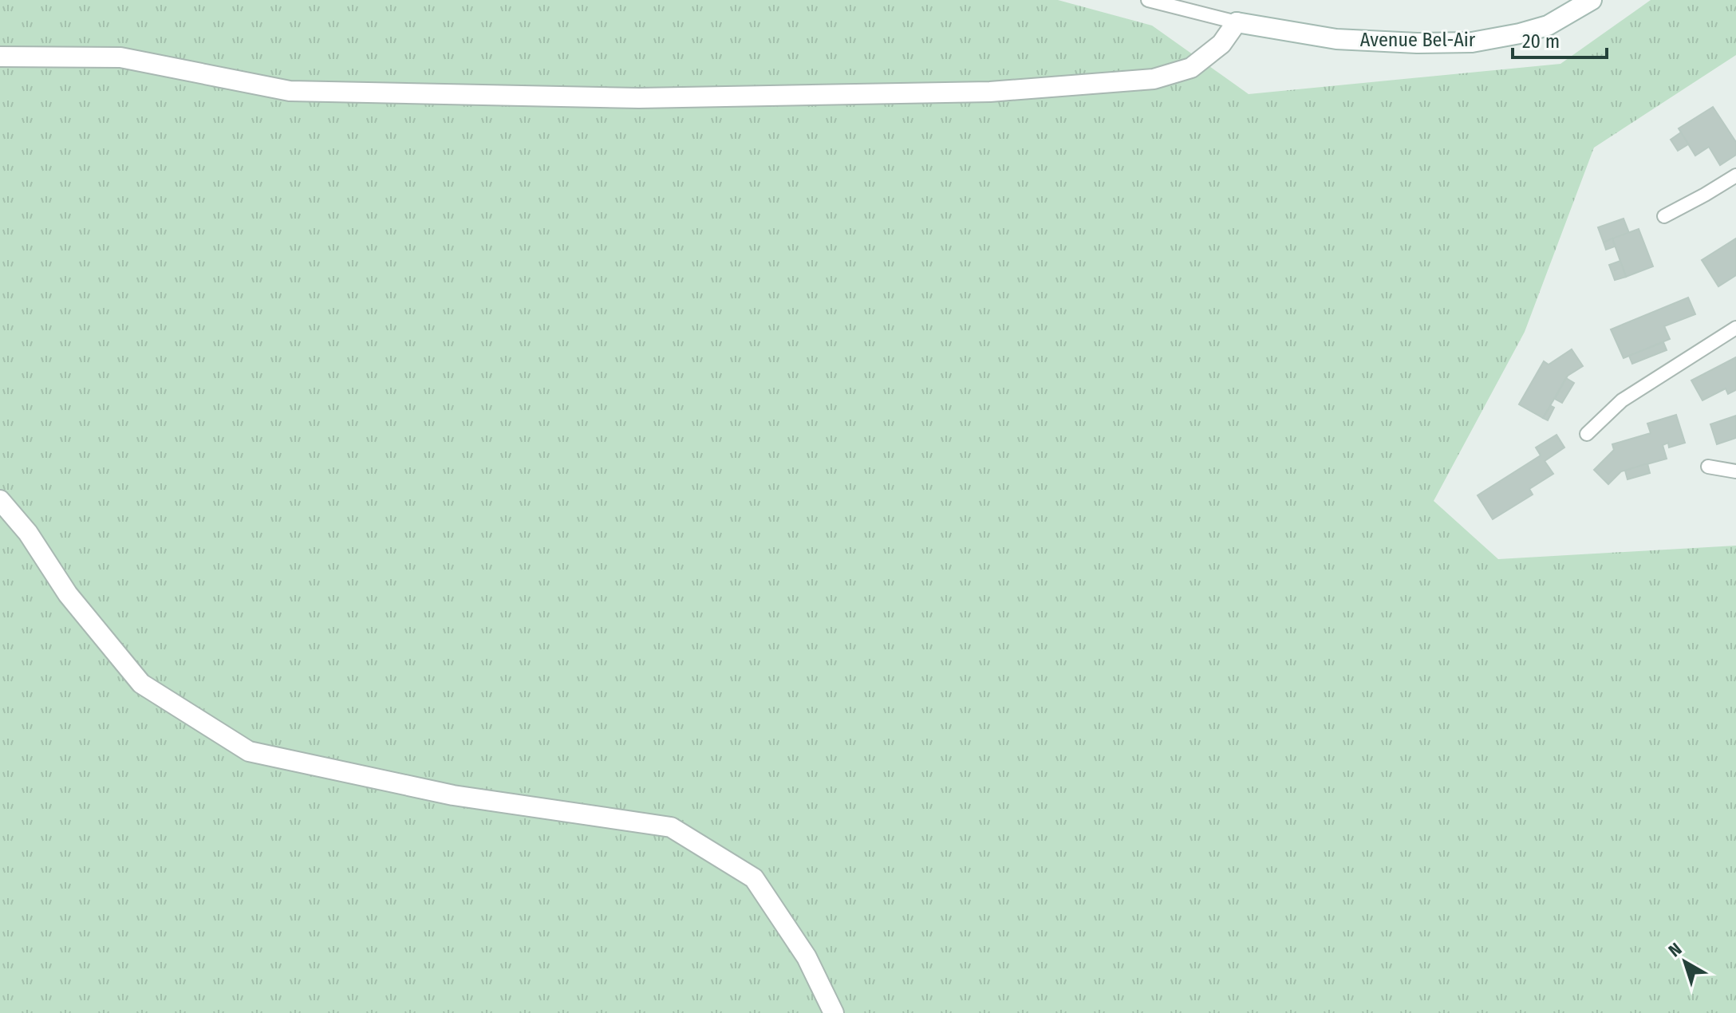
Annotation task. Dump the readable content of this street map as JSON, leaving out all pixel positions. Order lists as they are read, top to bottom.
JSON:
{
  "streets": {
    "street": ["Avenue Bel-Air"]
  },
  "scale_bar": "20 m",
  "north": "top left"
}
